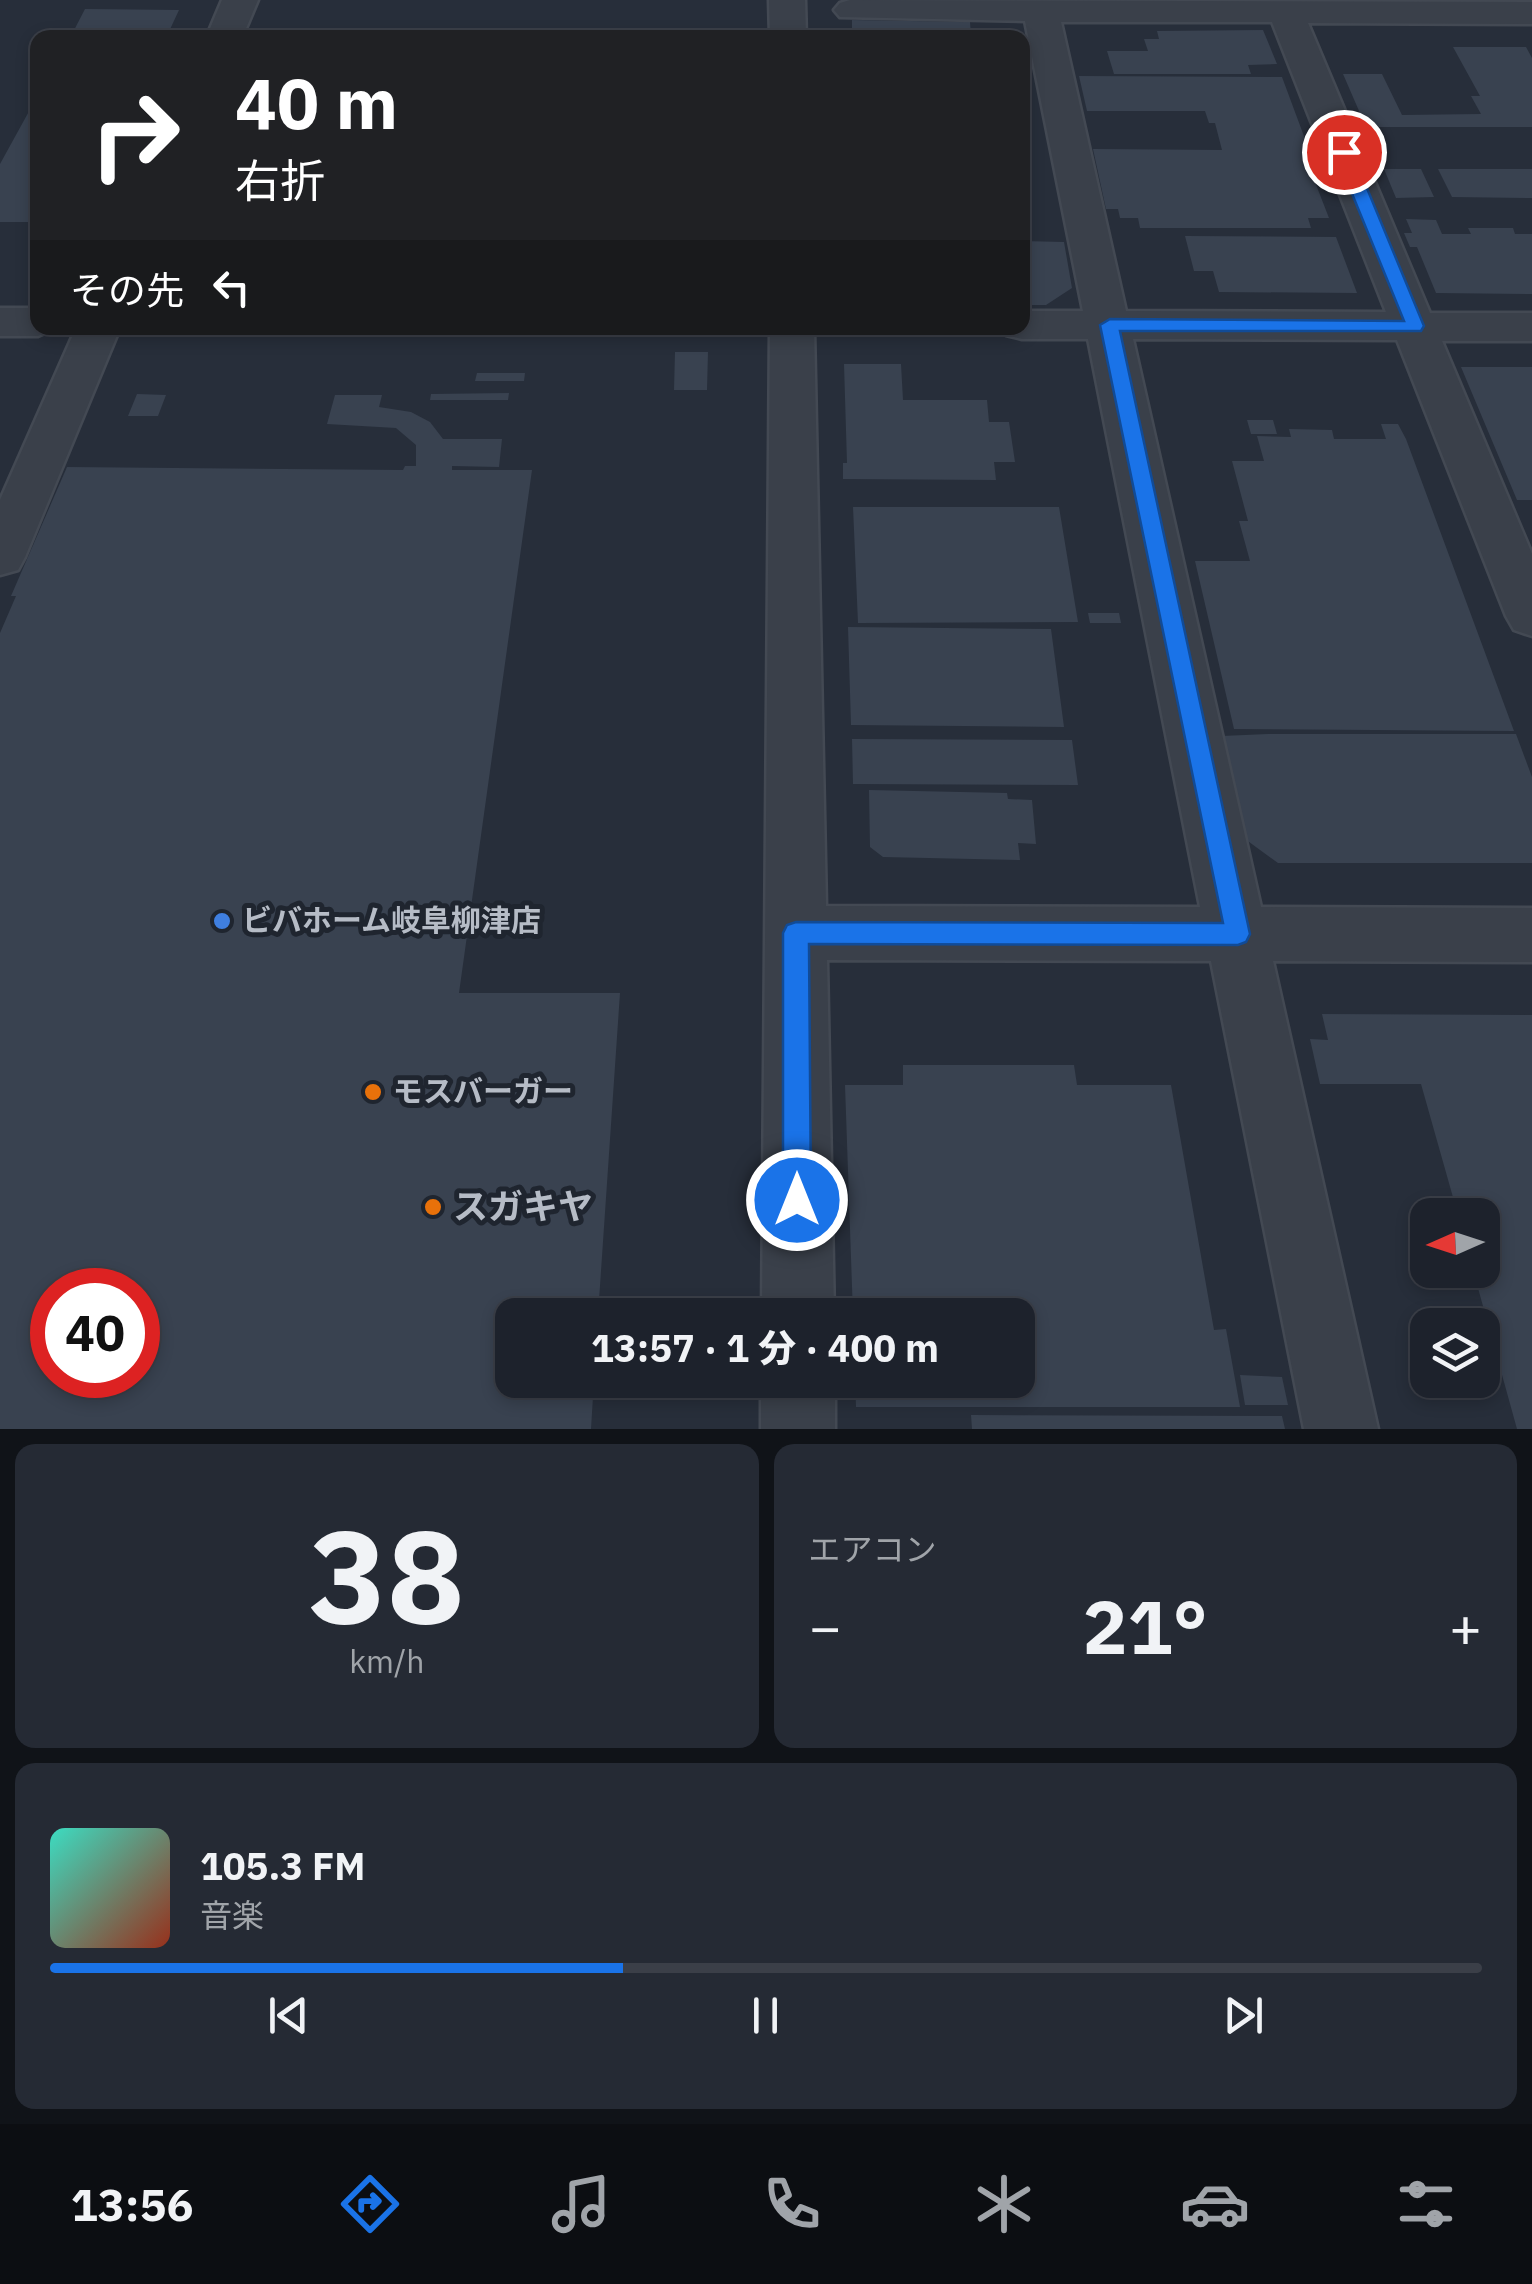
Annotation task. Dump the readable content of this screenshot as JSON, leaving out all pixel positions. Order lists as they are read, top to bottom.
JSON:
{
  "places": ["ビバホーム岐阜柳津店", "モスバーガー", "スガキヤ"],
  "north": "left",
  "page": {
    "turn": ["40 m", "右折"],
    "then": "その先",
    "limit": "40",
    "trip": "13:57 · 1 分 · 400 m",
    "tile": [
      ["38", "km/h"],
      "エアコン"
    ],
    "heat": ["−", "21°", "+"],
    "song": ["105.3 FM", "音楽"],
    "tabs": "13:56"
  }
}
